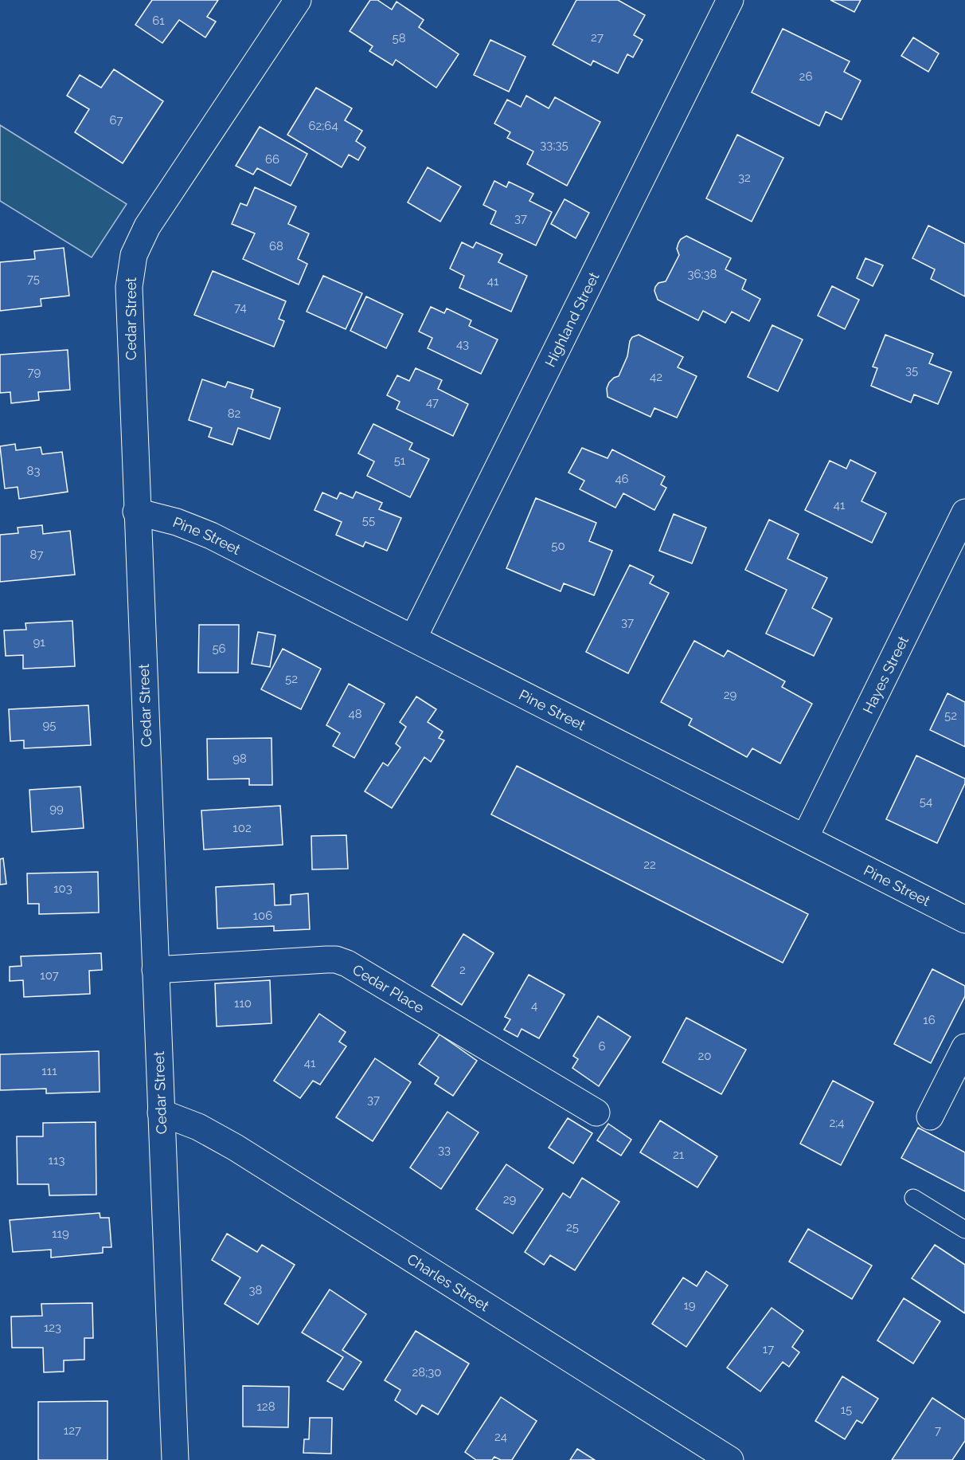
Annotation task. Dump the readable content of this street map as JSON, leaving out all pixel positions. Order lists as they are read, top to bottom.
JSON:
{
  "streets": {
    "street": [
      "Cedar Street",
      "Highland Street",
      "Pine Street",
      "Hayes Street",
      "Cedar Place",
      "Charles Street"
    ]
  },
  "crossings": [
    ["Cedar Street", "Pine Street"],
    ["Cedar Street", "Cedar Place"],
    ["Cedar Street", "Charles Street"],
    ["Highland Street", "Pine Street"],
    ["Pine Street", "Hayes Street"]
  ],
  "house_numbers": [
    "61",
    "27",
    "58",
    "26",
    "67",
    "62;64",
    "33;35",
    "66",
    "32",
    "37",
    "68",
    "36;38",
    "75",
    "41",
    "74",
    "43",
    "35",
    "79",
    "42",
    "47",
    "82",
    "51",
    "83",
    "46",
    "41",
    "55",
    "50",
    "87",
    "37",
    "91",
    "56",
    "52",
    "29",
    "48",
    "52",
    "95",
    "98",
    "54",
    "99",
    "102",
    "22",
    "103",
    "106",
    "2",
    "107",
    "110",
    "4",
    "16",
    "6",
    "20",
    "41",
    "111",
    "37",
    "2;4",
    "33",
    "21",
    "113",
    "29",
    "25",
    "119",
    "38",
    "19",
    "123",
    "17",
    "28;30",
    "128",
    "15",
    "127",
    "7",
    "24"
  ]
}
